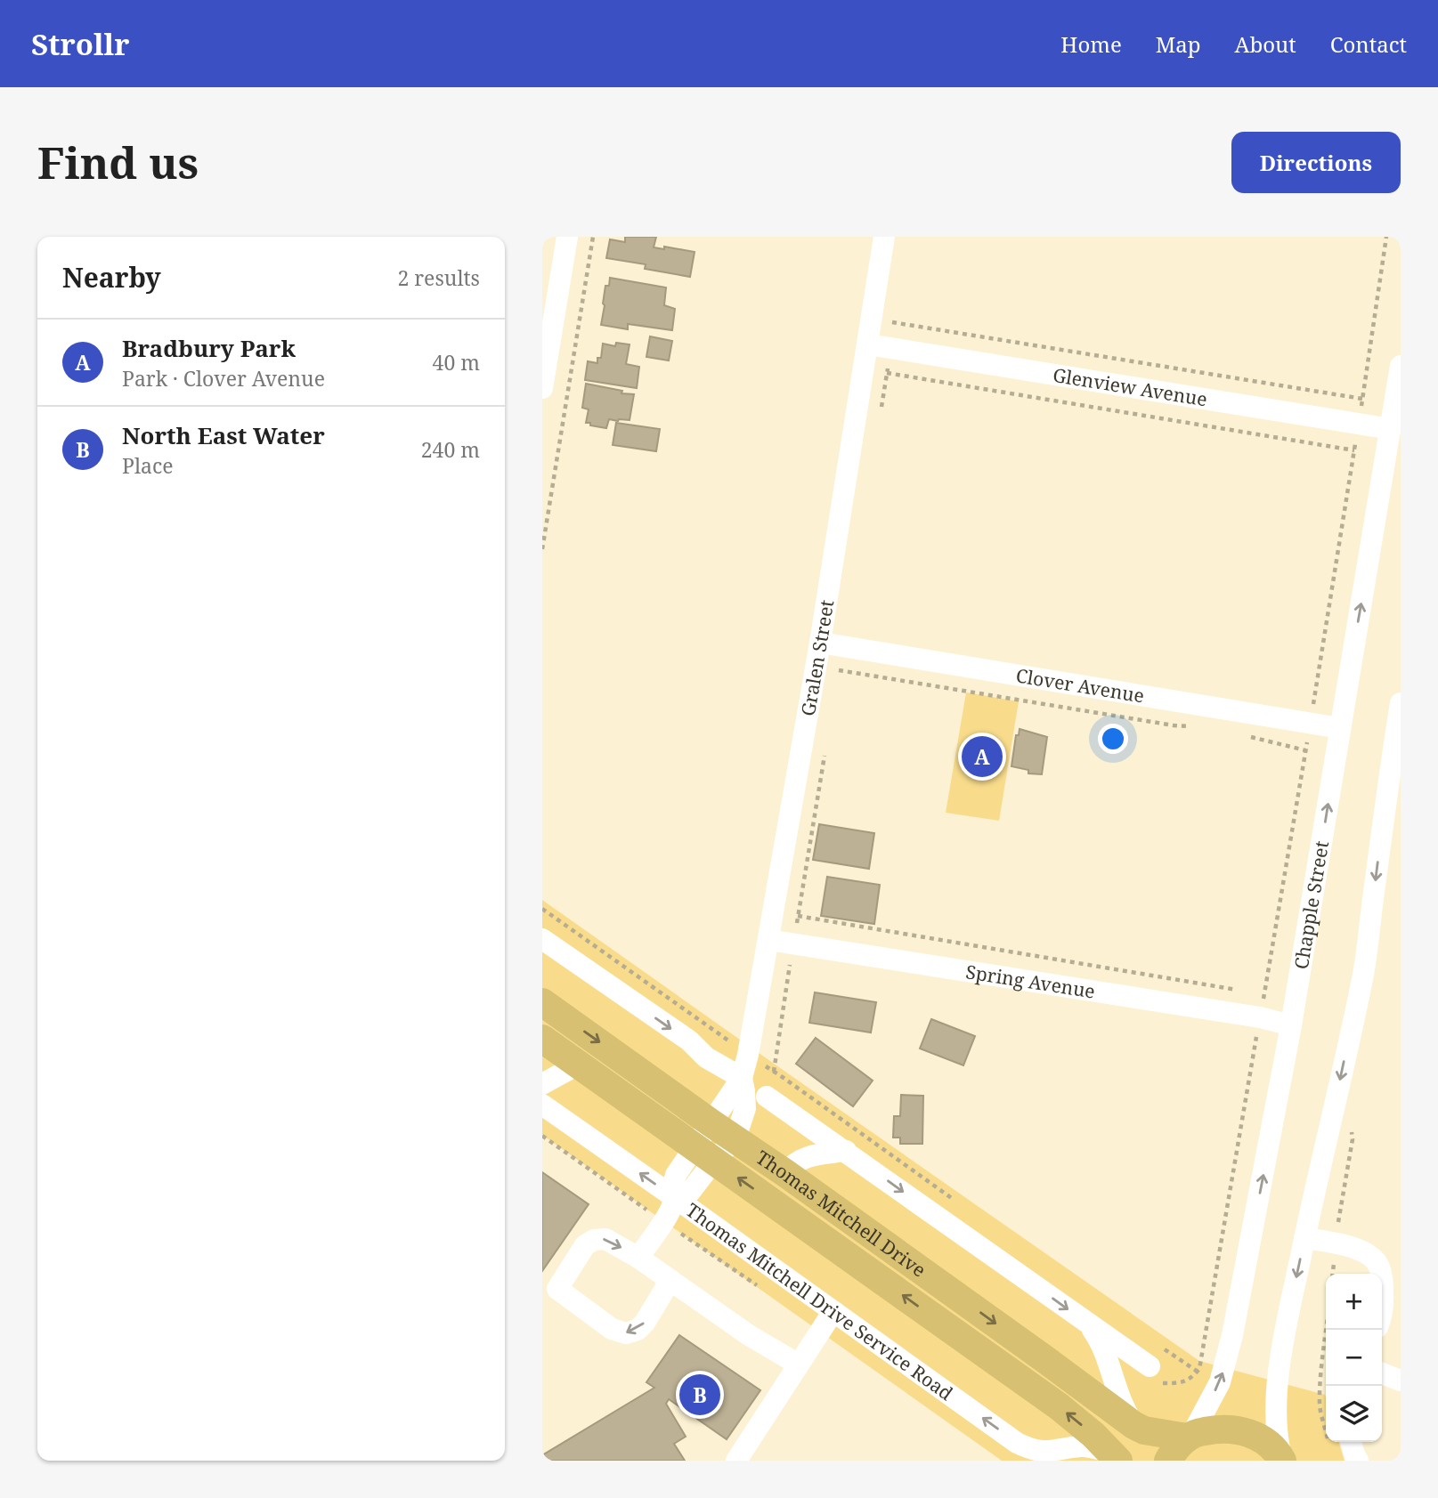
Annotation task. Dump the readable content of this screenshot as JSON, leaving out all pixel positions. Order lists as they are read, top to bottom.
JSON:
{
  "streets": {
    "main road": ["Thomas Mitchell Drive"],
    "street": [
      "Glenview Avenue",
      "Gralen Street",
      "Clover Avenue",
      "Chapple Street",
      "Spring Avenue",
      "Thomas Mitchell Drive Service Road"
    ]
  },
  "crossings": [
    ["Glenview Avenue", "Gralen Street"],
    ["Glenview Avenue", "Chapple Street"],
    ["Gralen Street", "Clover Avenue"],
    ["Gralen Street", "Spring Avenue"],
    ["Gralen Street", "Thomas Mitchell Drive"],
    ["Gralen Street", "Thomas Mitchell Drive Service Road"],
    ["Clover Avenue", "Chapple Street"],
    ["Chapple Street", "Spring Avenue"],
    ["Chapple Street", "Thomas Mitchell Drive"],
    ["Thomas Mitchell Drive", "Thomas Mitchell Drive Service Road"]
  ],
  "page": {
    "header": "Strollr",
    "nav": [
      "Home",
      "Map",
      "About",
      "Contact"
    ],
    "buttons": "Directions",
    "title": "Find us",
    "heading": ["Nearby", "2 results"],
    "list": [
      {
        "mark": "A",
        "name": "Bradbury Park",
        "note": "Park · Clover Avenue",
        "value": "40 m"
      },
      {
        "mark": "B",
        "name": "North East Water",
        "note": "Place",
        "value": "240 m"
      }
    ],
    "pins": ["A", "B"],
    "map_buttons": ["+", "−"]
  }
}
